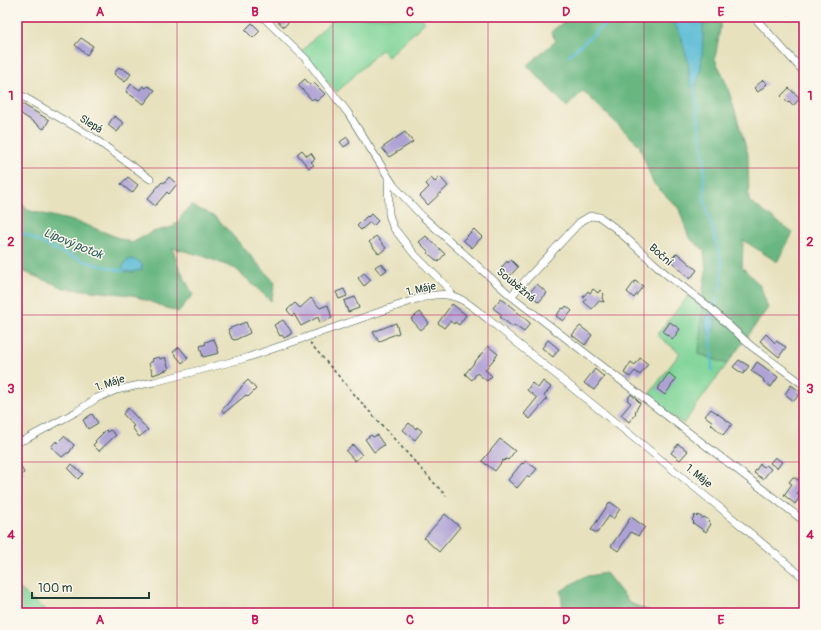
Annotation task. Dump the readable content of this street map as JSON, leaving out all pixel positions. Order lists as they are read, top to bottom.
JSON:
{
  "streets": {
    "street": [
      "Slepá",
      "Boční",
      "Souběžná",
      "1. Máje"
    ]
  },
  "crossings": [
    ["Boční", "Souběžná"]
  ],
  "water": ["Lipový potok"],
  "scale_bar": "100 m",
  "grid": {
    "columns": [
      "A",
      "B",
      "C",
      "D",
      "E"
    ],
    "rows": [
      "1",
      "2",
      "3",
      "4"
    ]
  }
}
